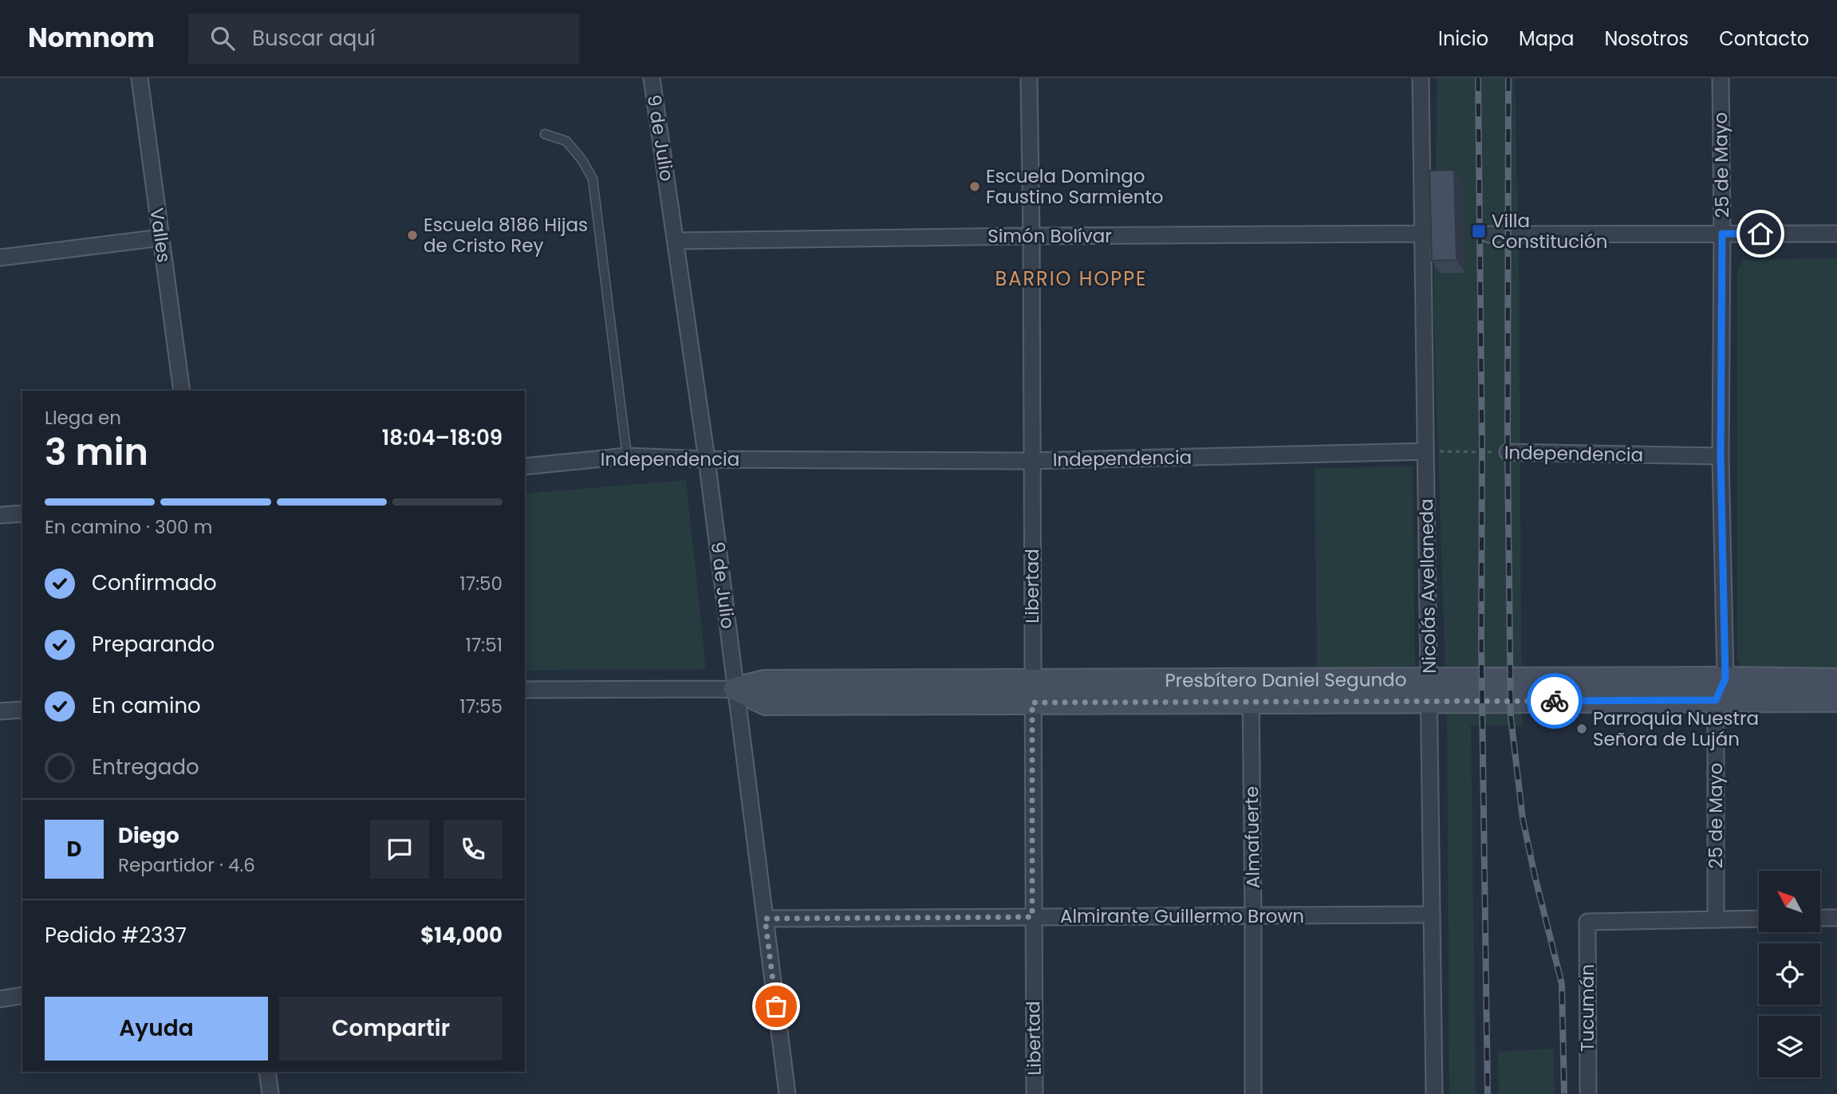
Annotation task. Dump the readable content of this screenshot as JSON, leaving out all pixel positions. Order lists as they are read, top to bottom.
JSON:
{
  "streets": {
    "main road": ["Presbítero Daniel Segundo"],
    "street": [
      "9 de Julio",
      "25 de Mayo",
      "Valles",
      "Simón Bolívar",
      "Independencia",
      "Libertad",
      "Nicolás Avellaneda",
      "Almafuerte",
      "Almirante Guillermo Brown",
      "Tucumán"
    ]
  },
  "crossings": [
    ["9 de Julio", "Simón Bolívar"],
    ["9 de Julio", "Independencia"],
    ["9 de Julio", "Presbítero Daniel Segundo"],
    ["9 de Julio", "Almirante Guillermo Brown"],
    ["25 de Mayo", "Independencia"],
    ["25 de Mayo", "Presbítero Daniel Segundo"],
    ["25 de Mayo", "Tucumán"],
    ["Simón Bolívar", "Libertad"],
    ["Simón Bolívar", "Nicolás Avellaneda"],
    ["Independencia", "Libertad"],
    ["Independencia", "Nicolás Avellaneda"],
    ["Libertad", "Presbítero Daniel Segundo"],
    ["Libertad", "Almirante Guillermo Brown"],
    ["Nicolás Avellaneda", "Presbítero Daniel Segundo"],
    ["Nicolás Avellaneda", "Almirante Guillermo Brown"],
    ["Presbítero Daniel Segundo", "Almafuerte"],
    ["Almafuerte", "Almirante Guillermo Brown"]
  ],
  "districts": ["BARRIO HOPPE"],
  "places": {
    "other": ["Escuela Domingo Faustino Sarmiento", "Escuela 8186 Hijas de Cristo Rey", "Parroquia Nuestra Señora de Luján"],
    "transit": ["Villa Constitución"]
  },
  "north": "top left",
  "page": {
    "header": "Nomnom",
    "search": "Buscar aquí",
    "nav": [
      "Inicio",
      "Mapa",
      "Nosotros",
      "Contacto"
    ],
    "heading": ["3 min", "Llega en", "18:04–18:09"],
    "panel": [
      "Diego",
      "Repartidor · 4.6",
      "Pedido #2337",
      "$14,000"
    ],
    "bar": "En camino · 300 m",
    "list": [
      ["Confirmado", "17:50"],
      ["Preparando", "17:51"],
      ["En camino", "17:55"],
      "Entregado"
    ],
    "round": "D",
    "buttons": ["Ayuda", "Compartir"]
  }
}
